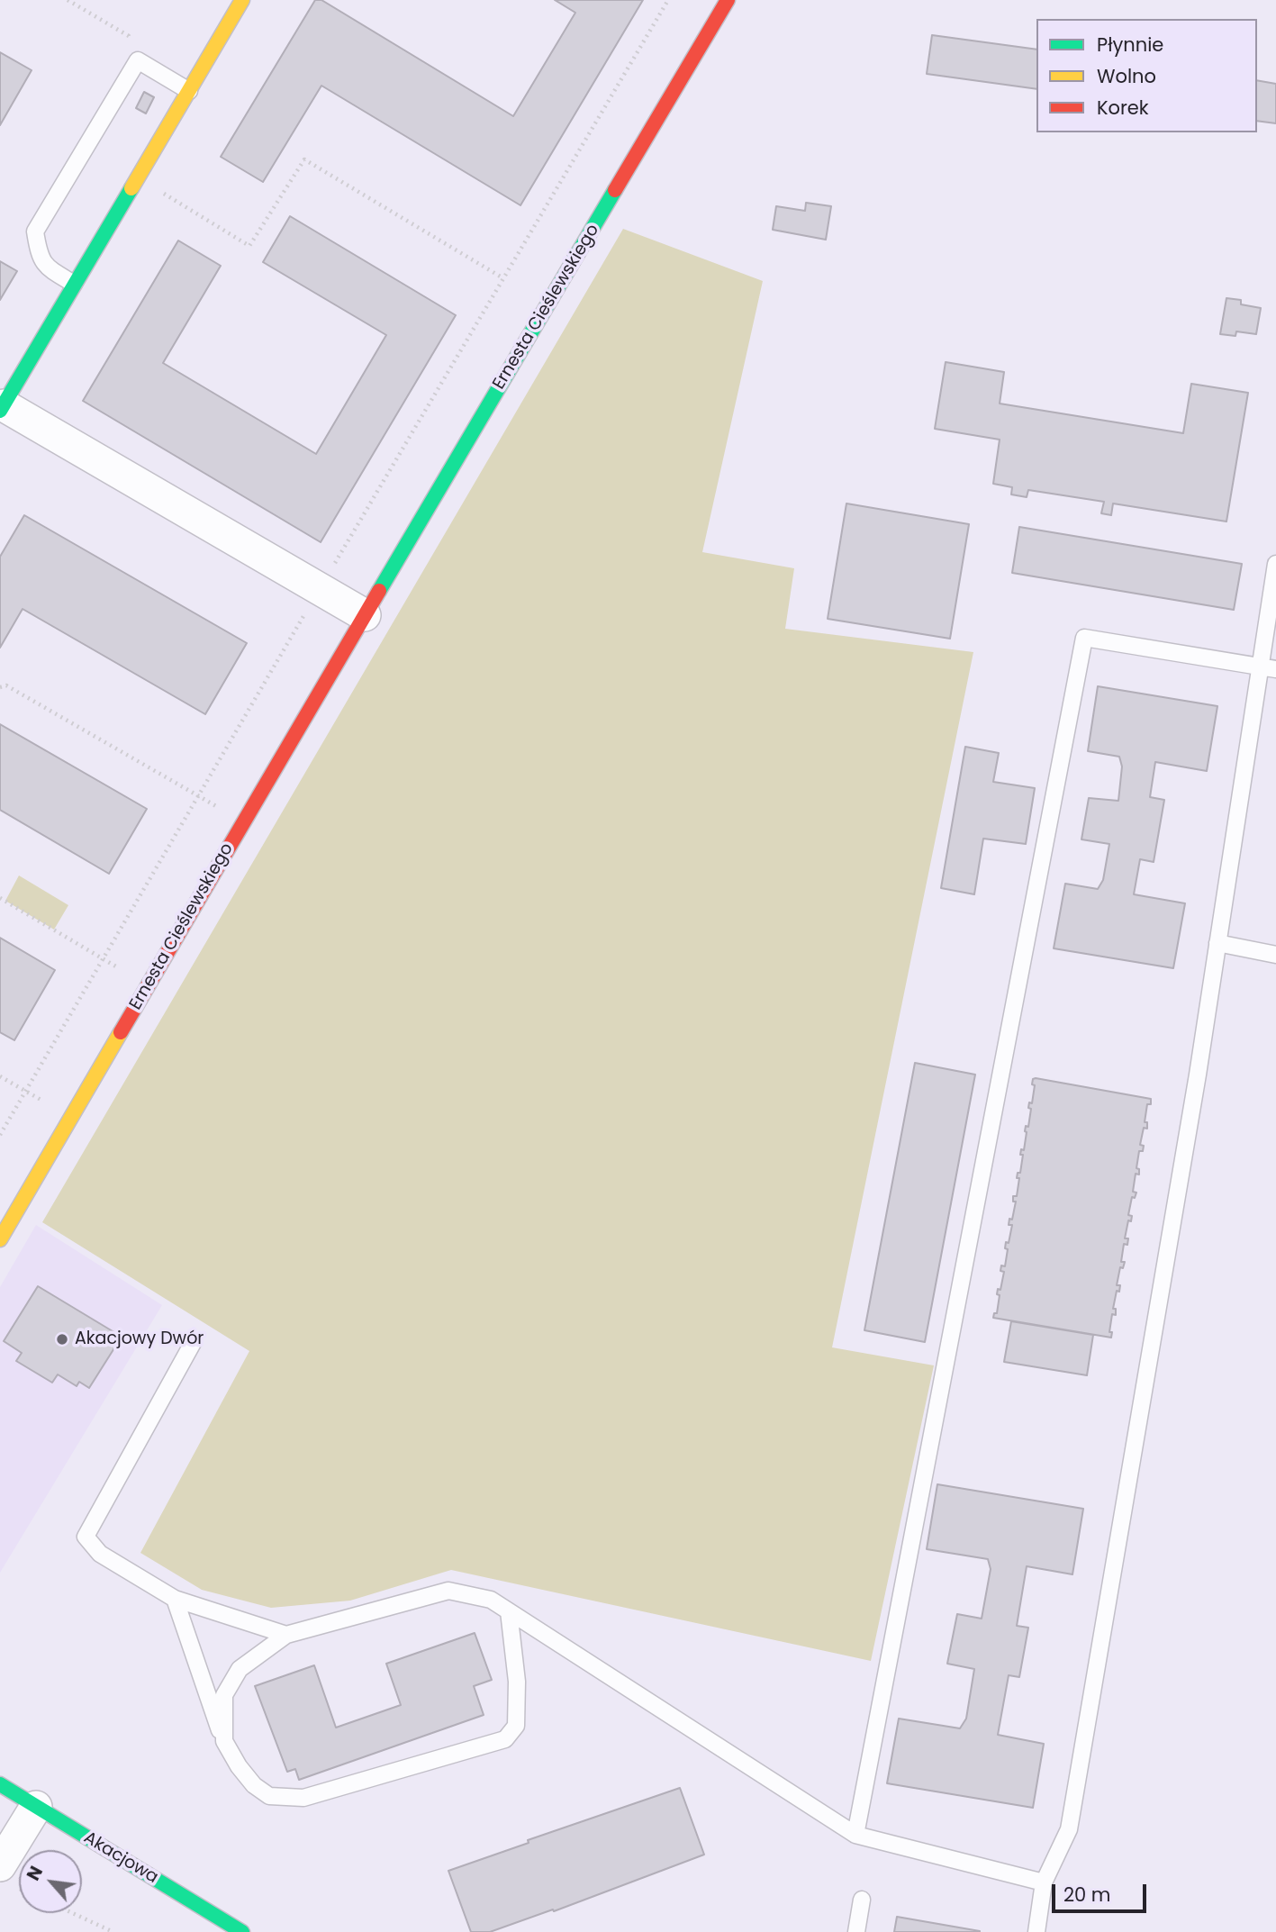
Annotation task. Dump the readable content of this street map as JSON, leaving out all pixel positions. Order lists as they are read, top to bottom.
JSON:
{
  "streets": {
    "street": ["Ernesta Cieślewskiego", "Akacjowa"]
  },
  "places": ["Akacjowy Dwór"],
  "legend": ["Płynnie", "Wolno", "Korek"],
  "scale_bar": "20 m",
  "north": "top left"
}
